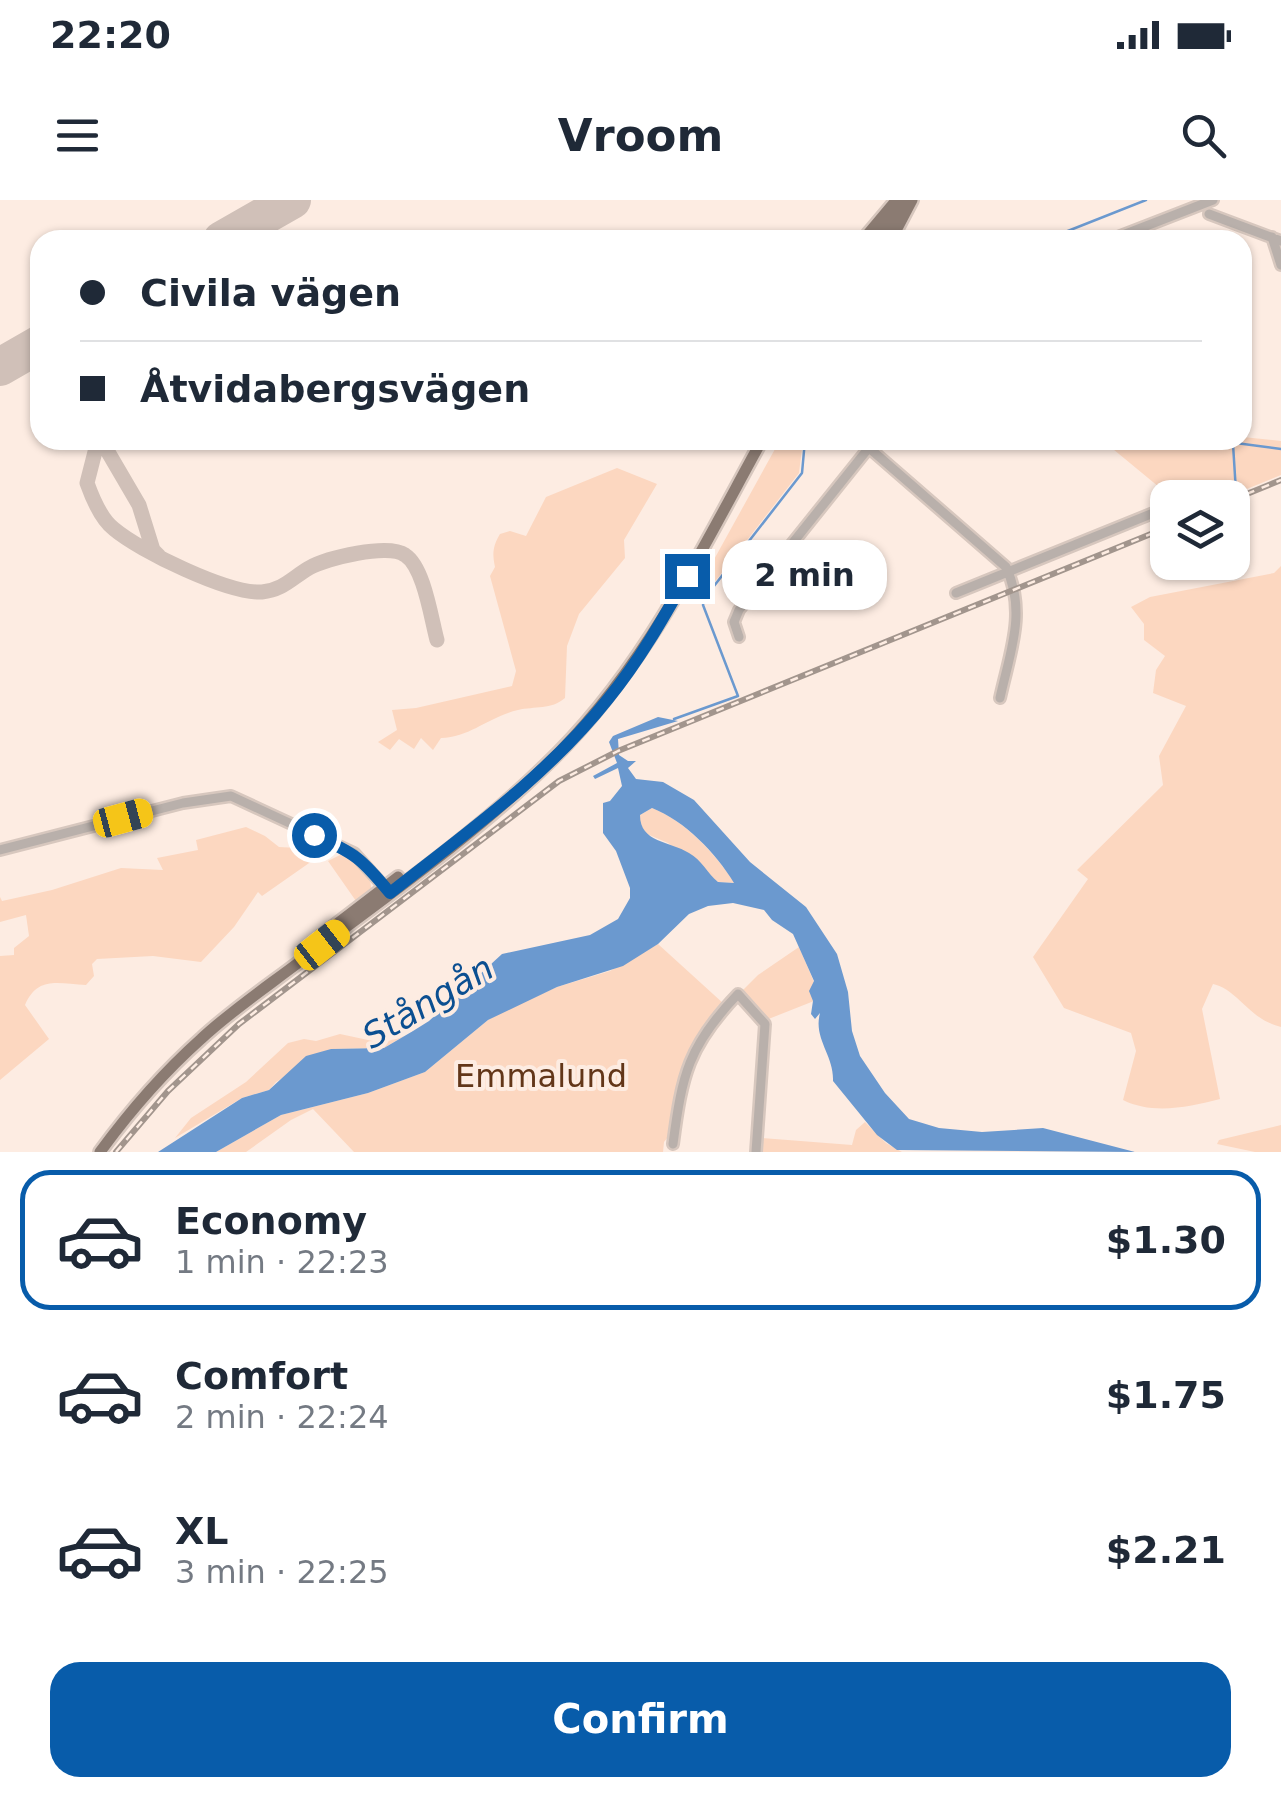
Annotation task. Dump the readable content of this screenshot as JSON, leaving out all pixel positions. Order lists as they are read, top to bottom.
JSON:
{
  "water": ["Stångån"],
  "parks": ["Emmalund"],
  "page": {
    "status": "22:20",
    "header": "Vroom",
    "banner": ["Civila vägen", "Åtvidabergsvägen"],
    "bubble": "2 min",
    "list": [
      {
        "name": "Economy",
        "note": "1 min · 22:23",
        "value": "$1.30"
      },
      {
        "name": "Comfort",
        "note": "2 min · 22:24",
        "value": "$1.75"
      },
      {
        "name": "XL",
        "note": "3 min · 22:25",
        "value": "$2.21"
      }
    ],
    "buttons": "Confirm"
  }
}
